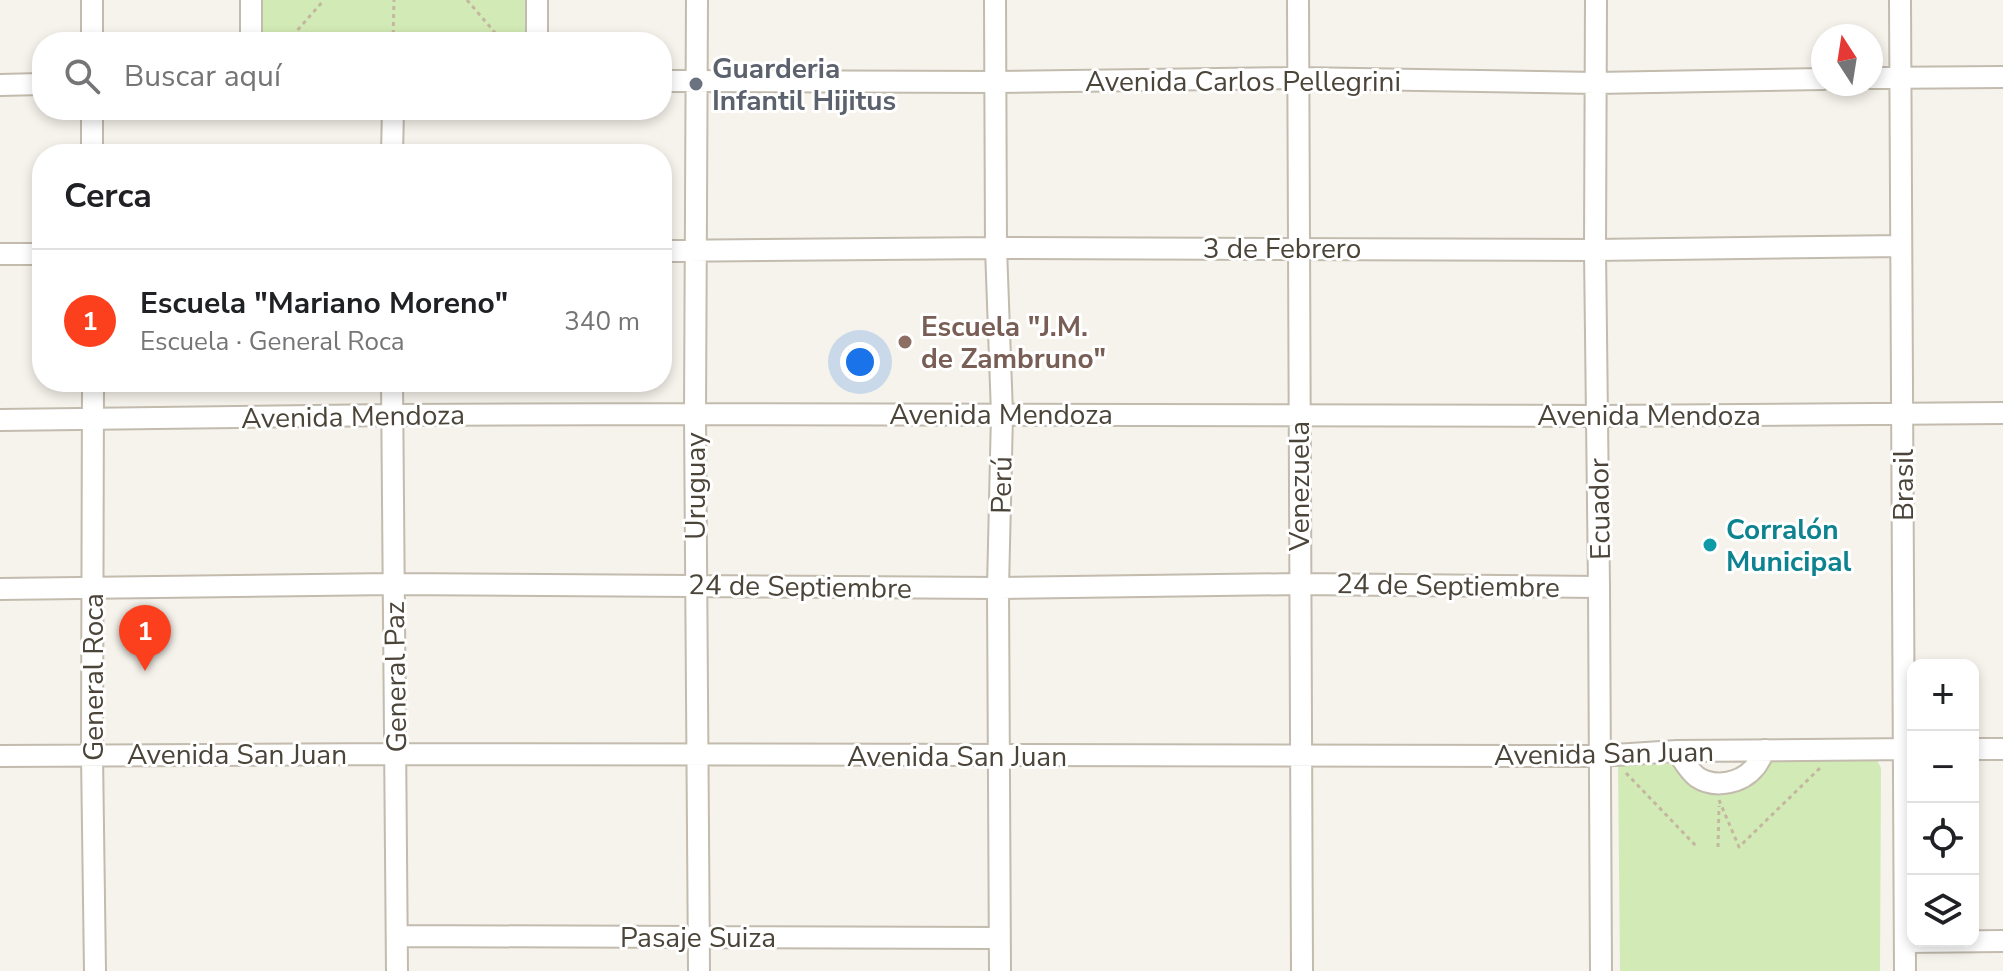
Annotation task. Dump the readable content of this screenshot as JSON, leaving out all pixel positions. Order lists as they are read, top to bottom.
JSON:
{
  "streets": {
    "street": [
      "Avenida Carlos Pellegrini",
      "3 de Febrero",
      "Avenida Mendoza",
      "Perú",
      "Brasil",
      "Uruguay",
      "Venezuela",
      "Ecuador",
      "24 de Septiembre",
      "General Roca",
      "General Paz",
      "Avenida San Juan",
      "Pasaje Suiza"
    ]
  },
  "crossings": [
    ["Avenida Carlos Pellegrini", "Perú"],
    ["Avenida Carlos Pellegrini", "Uruguay"],
    ["Avenida Carlos Pellegrini", "Venezuela"],
    ["Avenida Carlos Pellegrini", "Ecuador"],
    ["3 de Febrero", "Perú"],
    ["3 de Febrero", "Brasil"],
    ["3 de Febrero", "Uruguay"],
    ["3 de Febrero", "Venezuela"],
    ["3 de Febrero", "Ecuador"],
    ["Avenida Mendoza", "Perú"],
    ["Avenida Mendoza", "Brasil"],
    ["Avenida Mendoza", "Uruguay"],
    ["Avenida Mendoza", "Venezuela"],
    ["Avenida Mendoza", "Ecuador"],
    ["Avenida Mendoza", "General Roca"],
    ["Avenida Mendoza", "General Paz"],
    ["Perú", "24 de Septiembre"],
    ["Perú", "Avenida San Juan"],
    ["Perú", "Pasaje Suiza"],
    ["Uruguay", "24 de Septiembre"],
    ["Uruguay", "Avenida San Juan"],
    ["Uruguay", "Pasaje Suiza"],
    ["Venezuela", "24 de Septiembre"],
    ["Venezuela", "Avenida San Juan"],
    ["Ecuador", "24 de Septiembre"],
    ["Ecuador", "Avenida San Juan"],
    ["24 de Septiembre", "General Roca"],
    ["24 de Septiembre", "General Paz"],
    ["General Roca", "Avenida San Juan"],
    ["General Paz", "Avenida San Juan"],
    ["General Paz", "Pasaje Suiza"]
  ],
  "places": ["Guarderia Infantil Hijitus", "Escuela \"J.M. de Zambruno\"", "Corralón Municipal"],
  "north": "top",
  "page": {
    "search": "Buscar aquí",
    "heading": "Cerca",
    "list": [
      {
        "mark": "1",
        "name": "Escuela \"Mariano Moreno\"",
        "note": "Escuela · General Roca",
        "value": "340 m"
      }
    ],
    "pins": "1",
    "map_buttons": ["+", "−"]
  }
}
